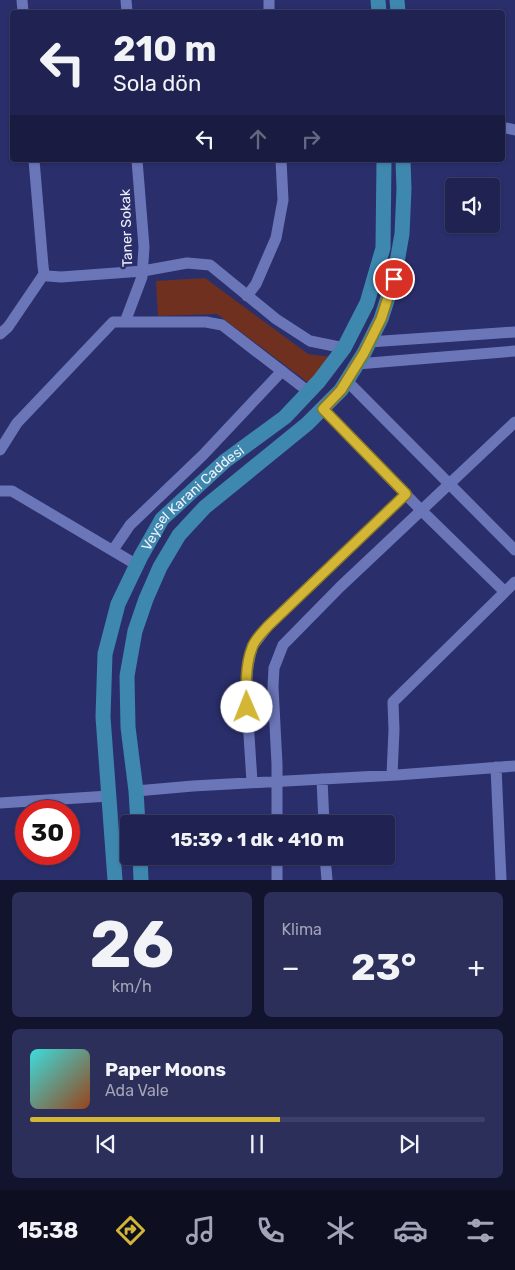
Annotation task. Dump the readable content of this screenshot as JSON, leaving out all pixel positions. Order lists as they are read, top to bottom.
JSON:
{
  "streets": {
    "main road": ["Veysel Karani Caddesi"],
    "street": ["Taner Sokak"]
  },
  "page": {
    "turn": ["210 m", "Sola dön"],
    "limit": "30",
    "trip": "15:39 · 1 dk · 410 m",
    "tile": [
      ["26", "km/h"],
      "Klima"
    ],
    "heat": ["−", "23°", "+"],
    "song": ["Paper Moons", "Ada Vale"],
    "tabs": "15:38"
  }
}
